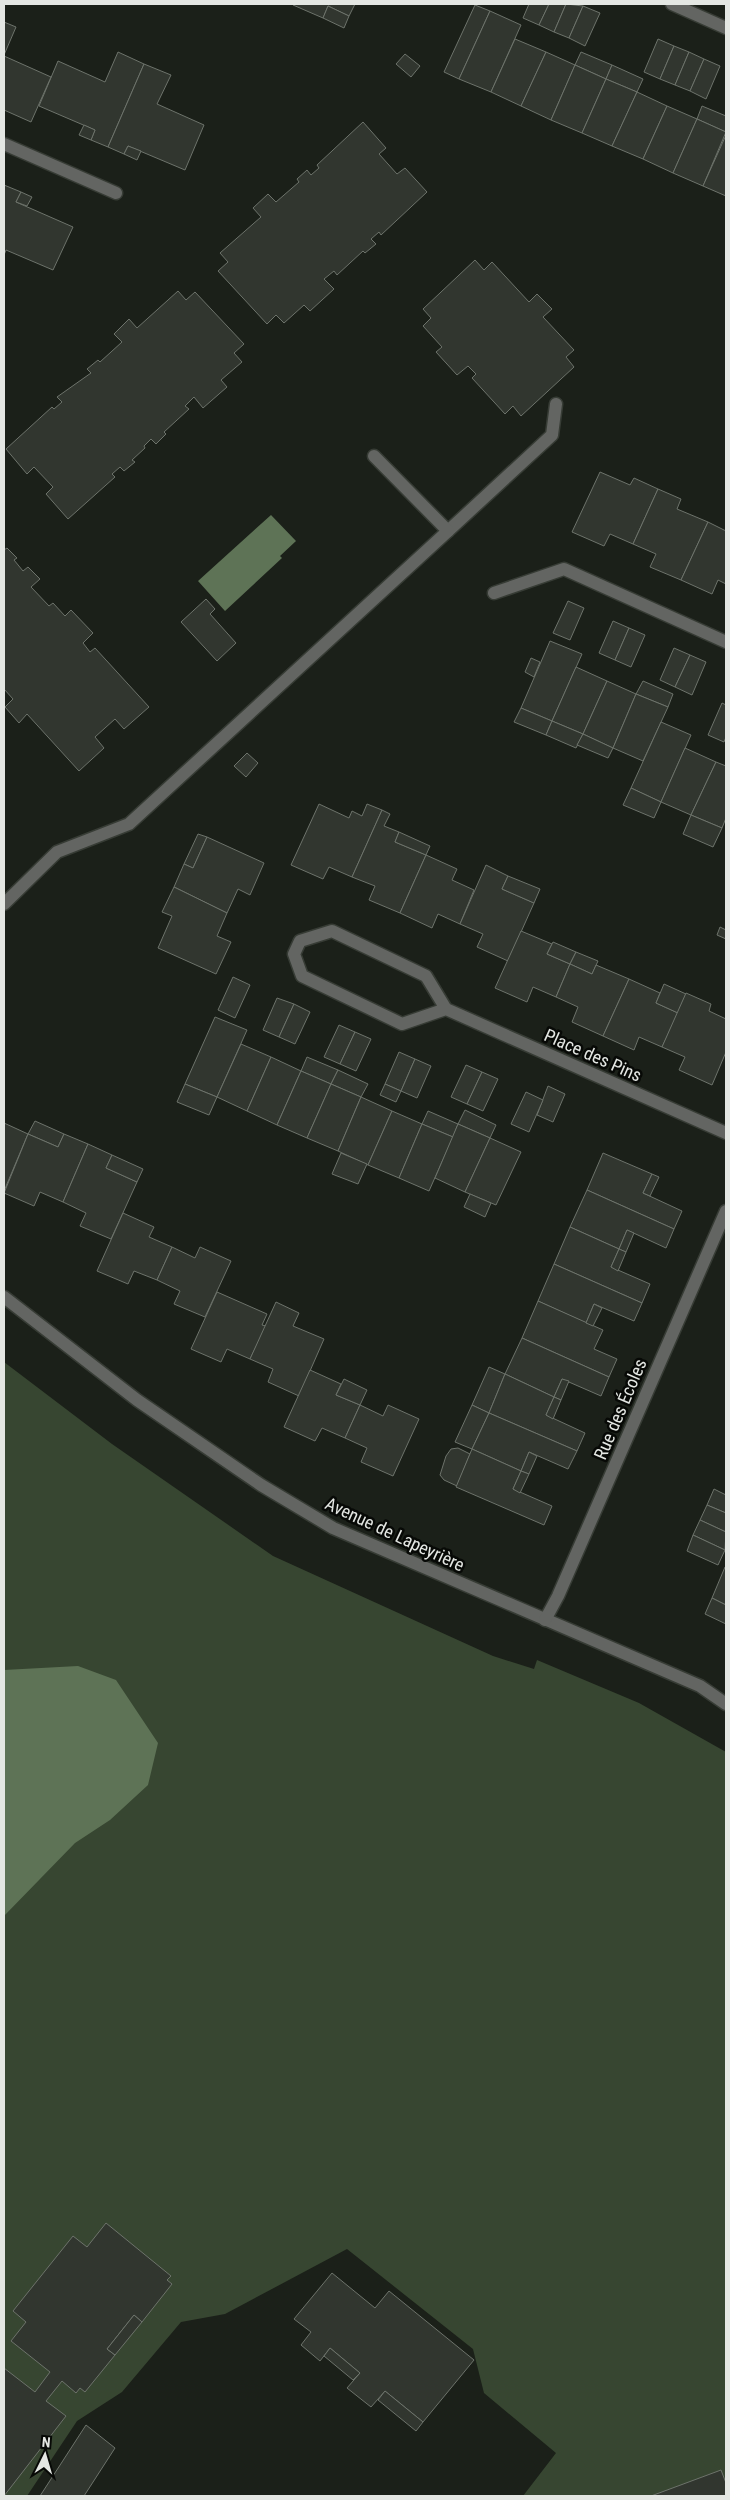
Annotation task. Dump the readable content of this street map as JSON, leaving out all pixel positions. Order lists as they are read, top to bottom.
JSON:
{
  "streets": {
    "street": ["Place des Pins", "Rue des Écoles", "Avenue de Lapeyrière"]
  },
  "crossings": [
    ["Rue des Écoles", "Avenue de Lapeyrière"]
  ],
  "north": "top"
}
